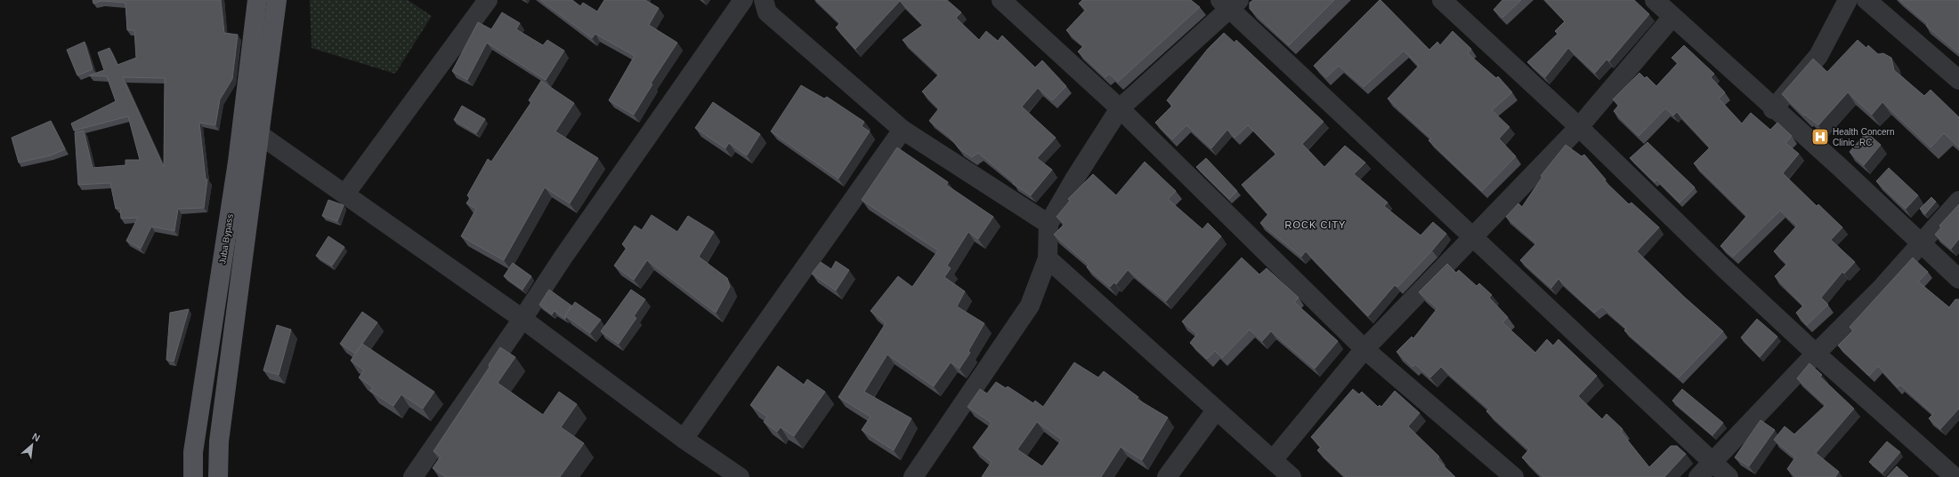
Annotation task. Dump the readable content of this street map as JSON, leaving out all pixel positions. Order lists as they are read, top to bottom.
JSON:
{
  "streets": {
    "main road": ["Juba Bypass"]
  },
  "districts": ["ROCK CITY"],
  "places": {
    "hospital": ["Health Concern Clinic_RC"]
  },
  "north": "top right"
}
